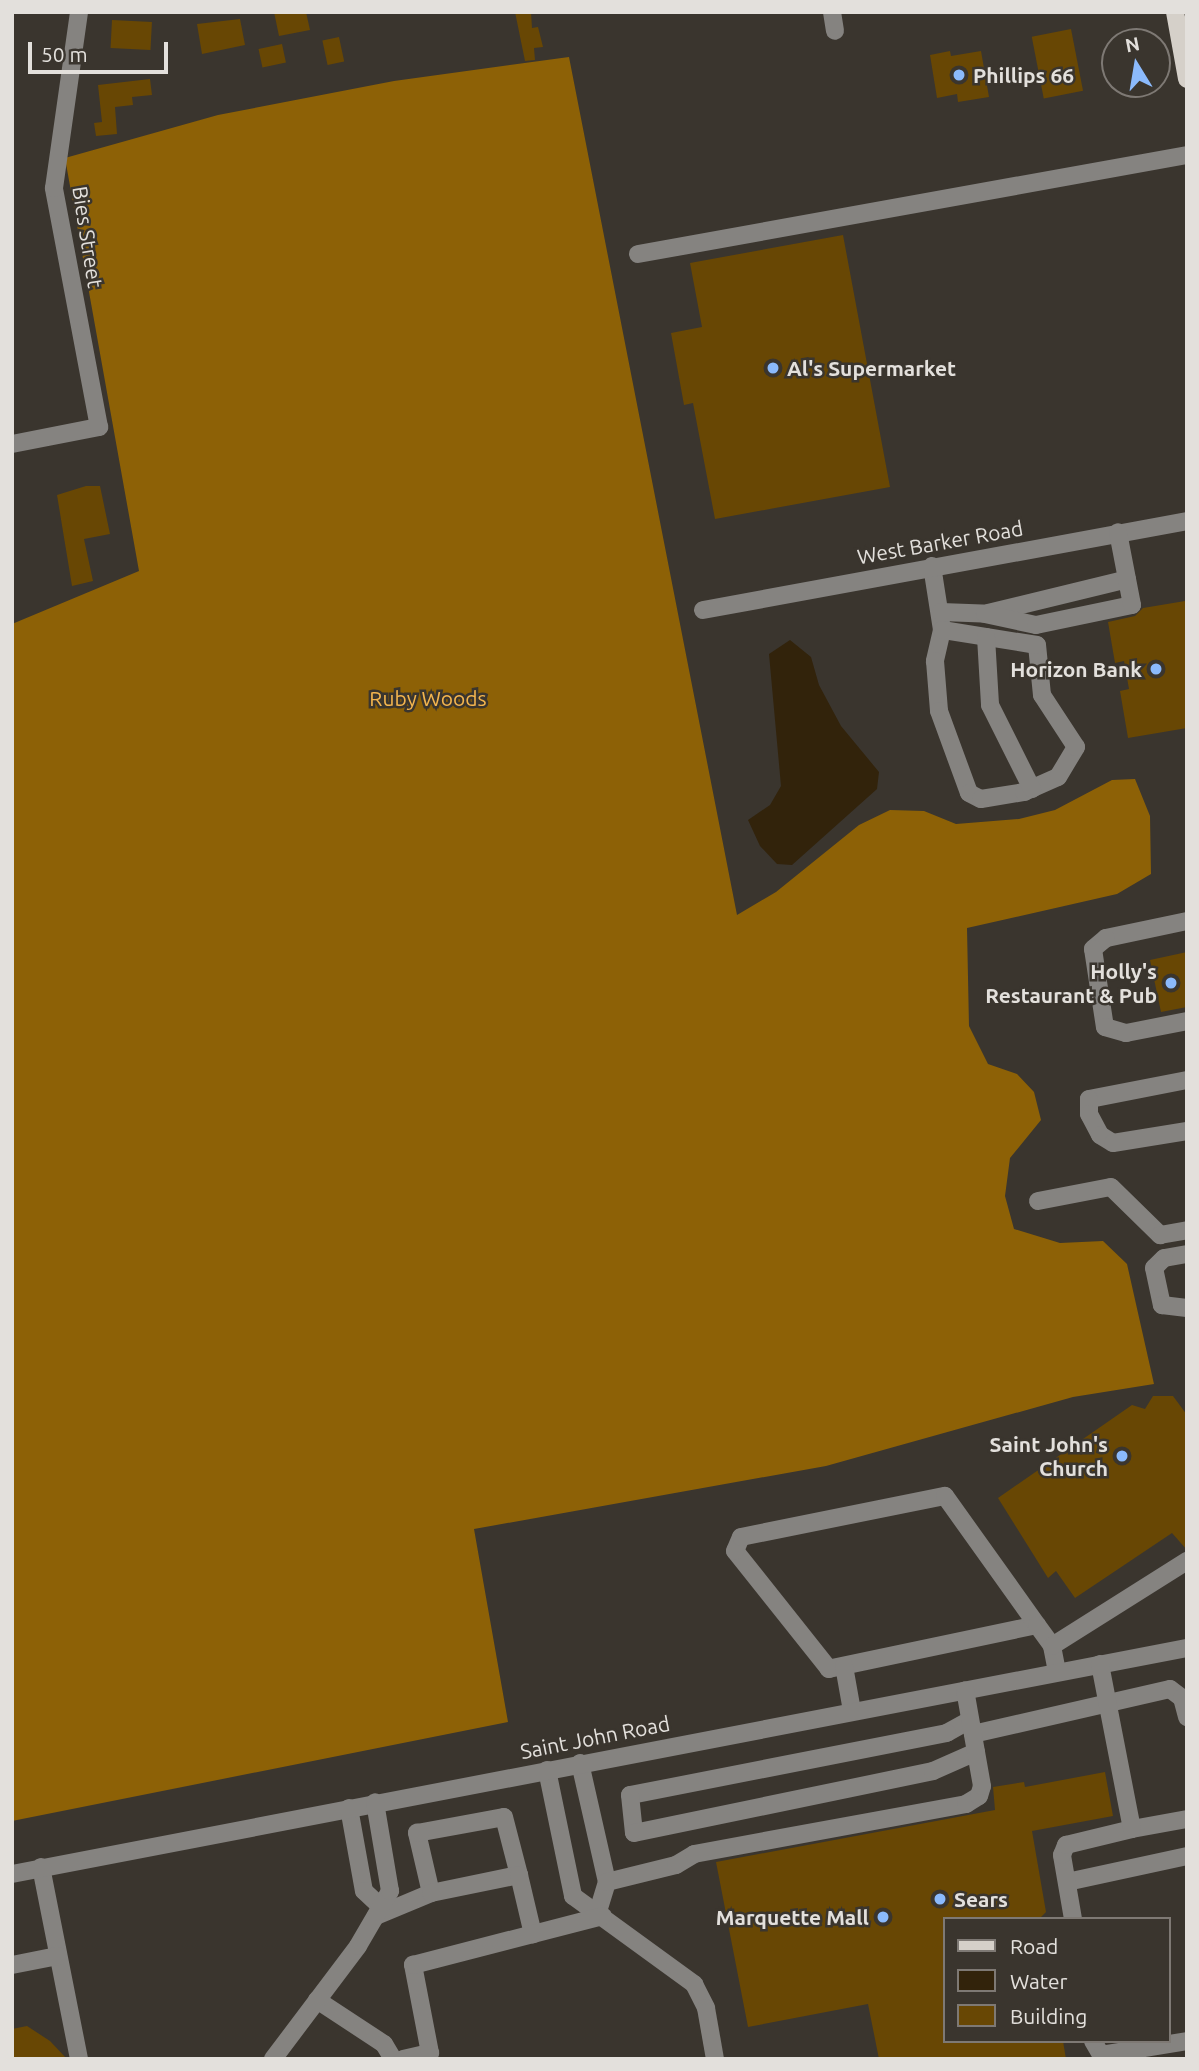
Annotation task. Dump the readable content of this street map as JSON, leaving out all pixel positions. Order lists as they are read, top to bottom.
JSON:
{
  "streets": {
    "street": ["Bies Street", "West Barker Road", "Saint John Road"]
  },
  "parks": ["Ruby Woods"],
  "places": [
    "Phillips 66",
    "Al's Supermarket",
    "Horizon Bank",
    "Holly's Restaurant & Pub",
    "Saint John's Church",
    "Sears",
    "Marquette Mall"
  ],
  "legend": ["Road", "Water", "Building"],
  "scale_bar": "50 m",
  "north": "top"
}
